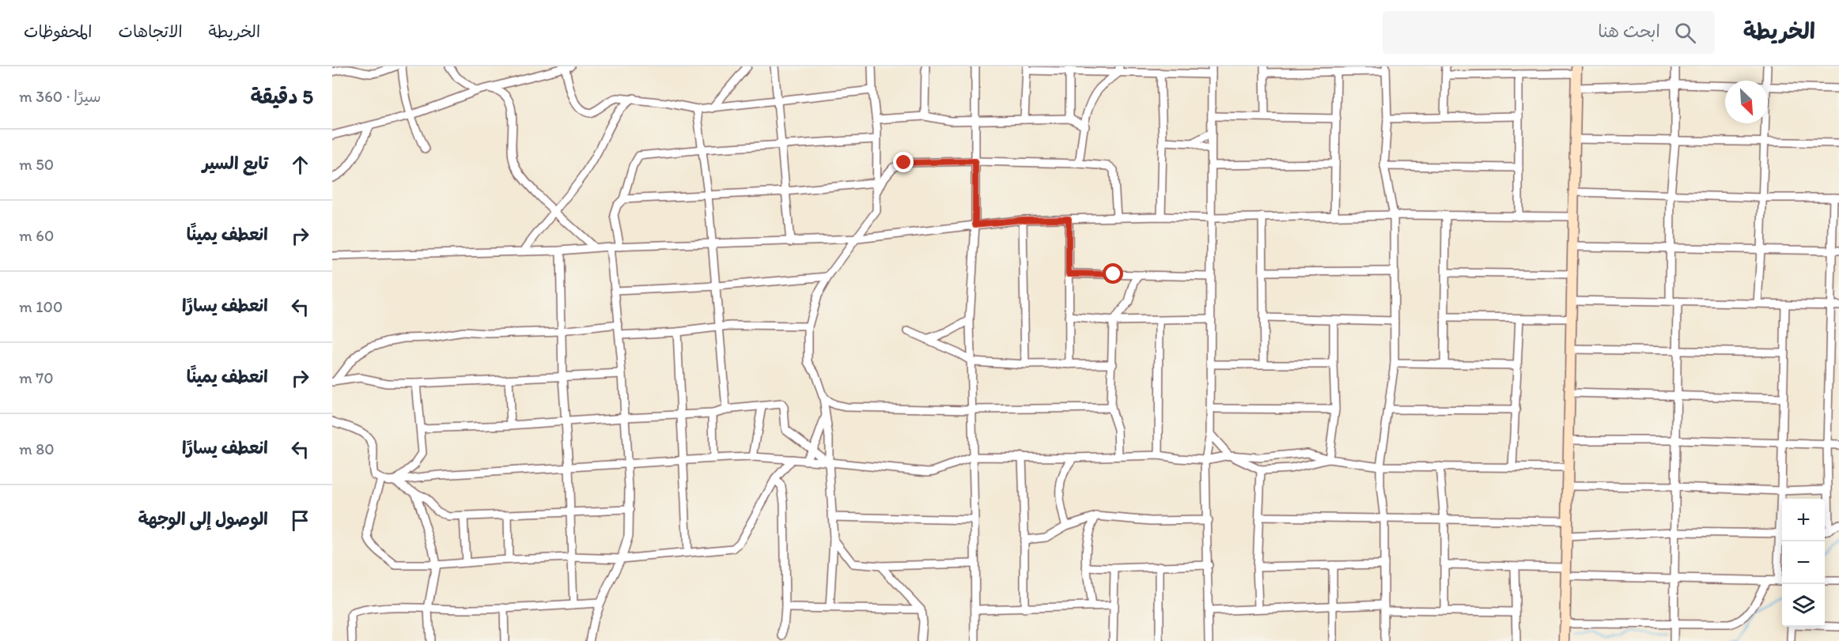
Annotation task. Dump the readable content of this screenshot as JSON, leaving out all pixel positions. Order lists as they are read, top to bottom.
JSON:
{
  "north": "bottom right",
  "page": {
    "header": "الخريطة",
    "search": "ابحث هنا",
    "nav": ["الخريطة", "الاتجاهات", "المحفوظات"],
    "heading": ["5 دقيقة", "سيرًا · 360 m"],
    "list": [
      ["تابع السير", "50 m"],
      ["انعطف يمينًا", "60 m"],
      ["انعطف يسارًا", "100 m"],
      ["انعطف يمينًا", "70 m"],
      ["انعطف يسارًا", "80 m"],
      "الوصول إلى الوجهة"
    ],
    "map_buttons": ["+", "−"]
  }
}
